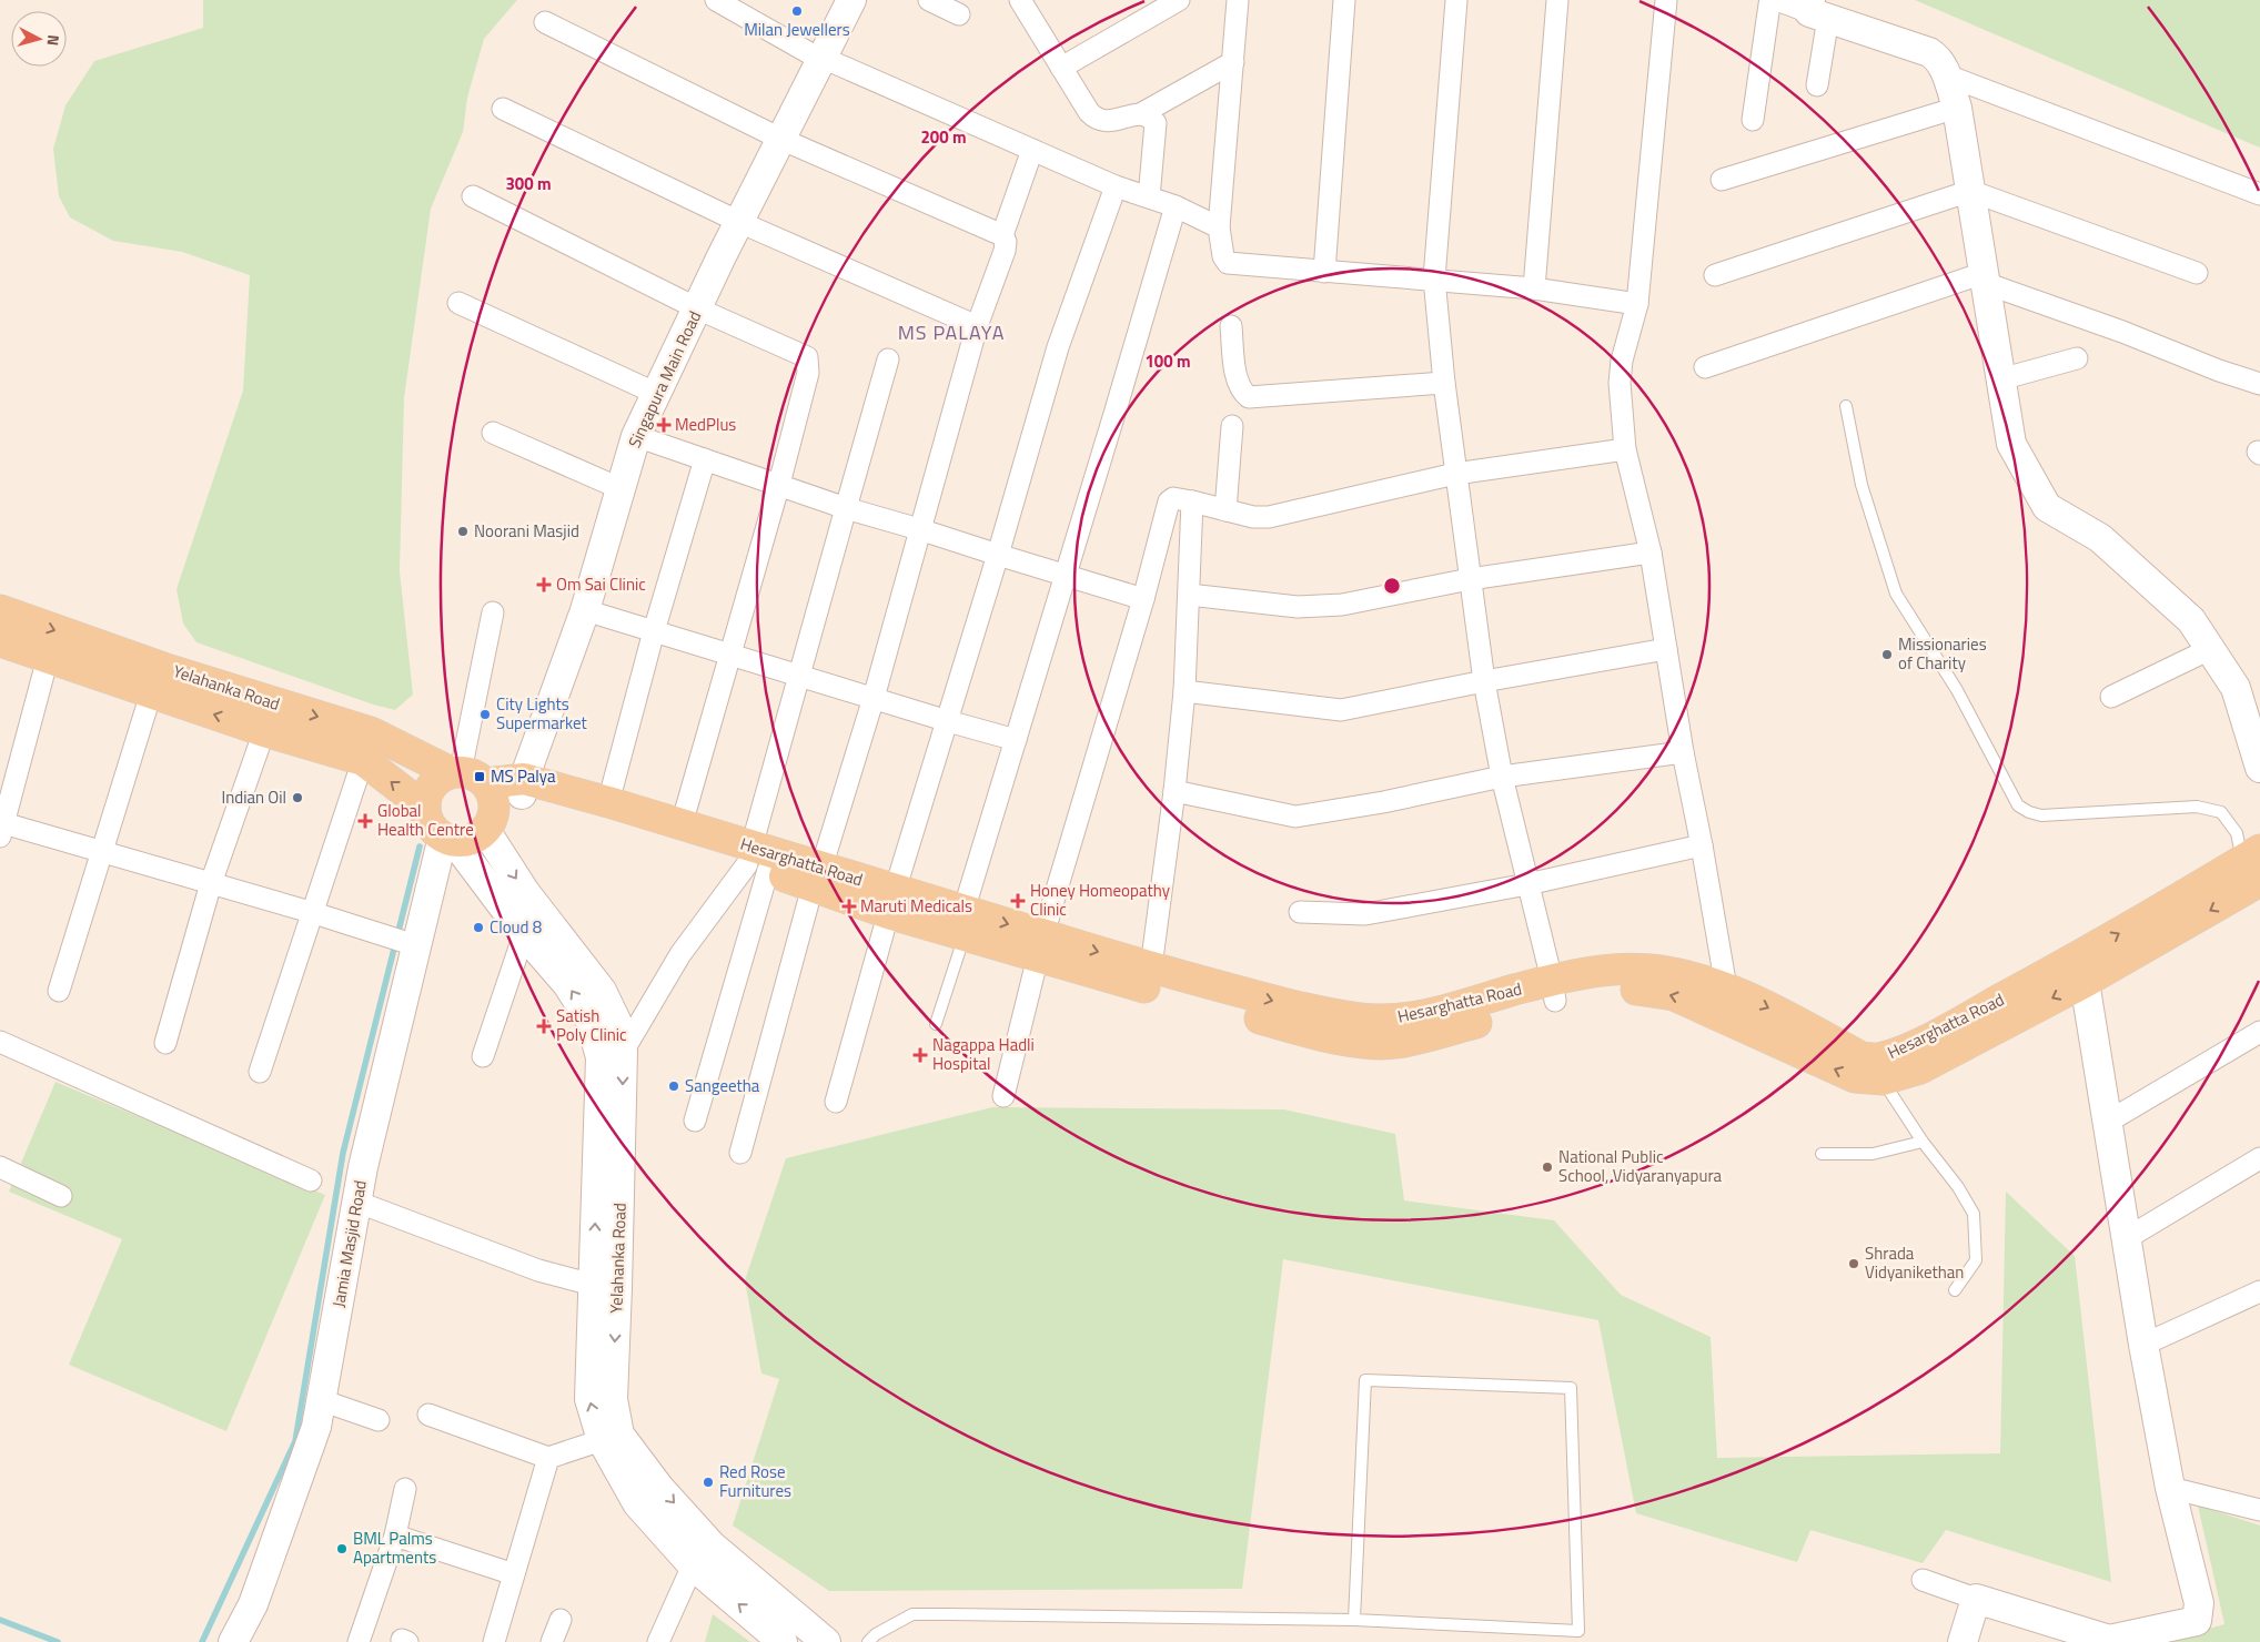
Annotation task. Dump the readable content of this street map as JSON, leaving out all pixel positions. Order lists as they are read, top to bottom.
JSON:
{
  "streets": {
    "main road": ["Yelahanka Road", "Hesarghatta Road"],
    "street": ["Singapura Main Road", "Jamia Masjid Road"]
  },
  "crossings": [
    ["Singapura Main Road", "Yelahanka Road"],
    ["Singapura Main Road", "Hesarghatta Road"],
    ["Singapura Main Road", "Jamia Masjid Road"],
    ["Yelahanka Road", "Hesarghatta Road"],
    ["Yelahanka Road", "Jamia Masjid Road"],
    ["Hesarghatta Road", "Jamia Masjid Road"]
  ],
  "districts": ["MS PALAYA"],
  "places": {
    "other": [
      "Milan Jewellers",
      "Noorani Masjid",
      "Missionaries of Charity",
      "City Lights Supermarket",
      "Indian Oil",
      "Cloud 8",
      "Sangeetha",
      "National Public School, Vidyaranyapura",
      "Shrada Vidyanikethan",
      "Red Rose Furnitures",
      "BML Palms Apartments"
    ],
    "health": [
      "MedPlus",
      "Om Sai Clinic",
      "Global Health Centre",
      "Honey Homeopathy Clinic",
      "Maruti Medicals",
      "Satish Poly Clinic",
      "Nagappa Hadli Hospital"
    ],
    "transit": ["MS Palya"]
  },
  "north": "right",
  "rings": ["200 m", "300 m", "100 m"]
}
